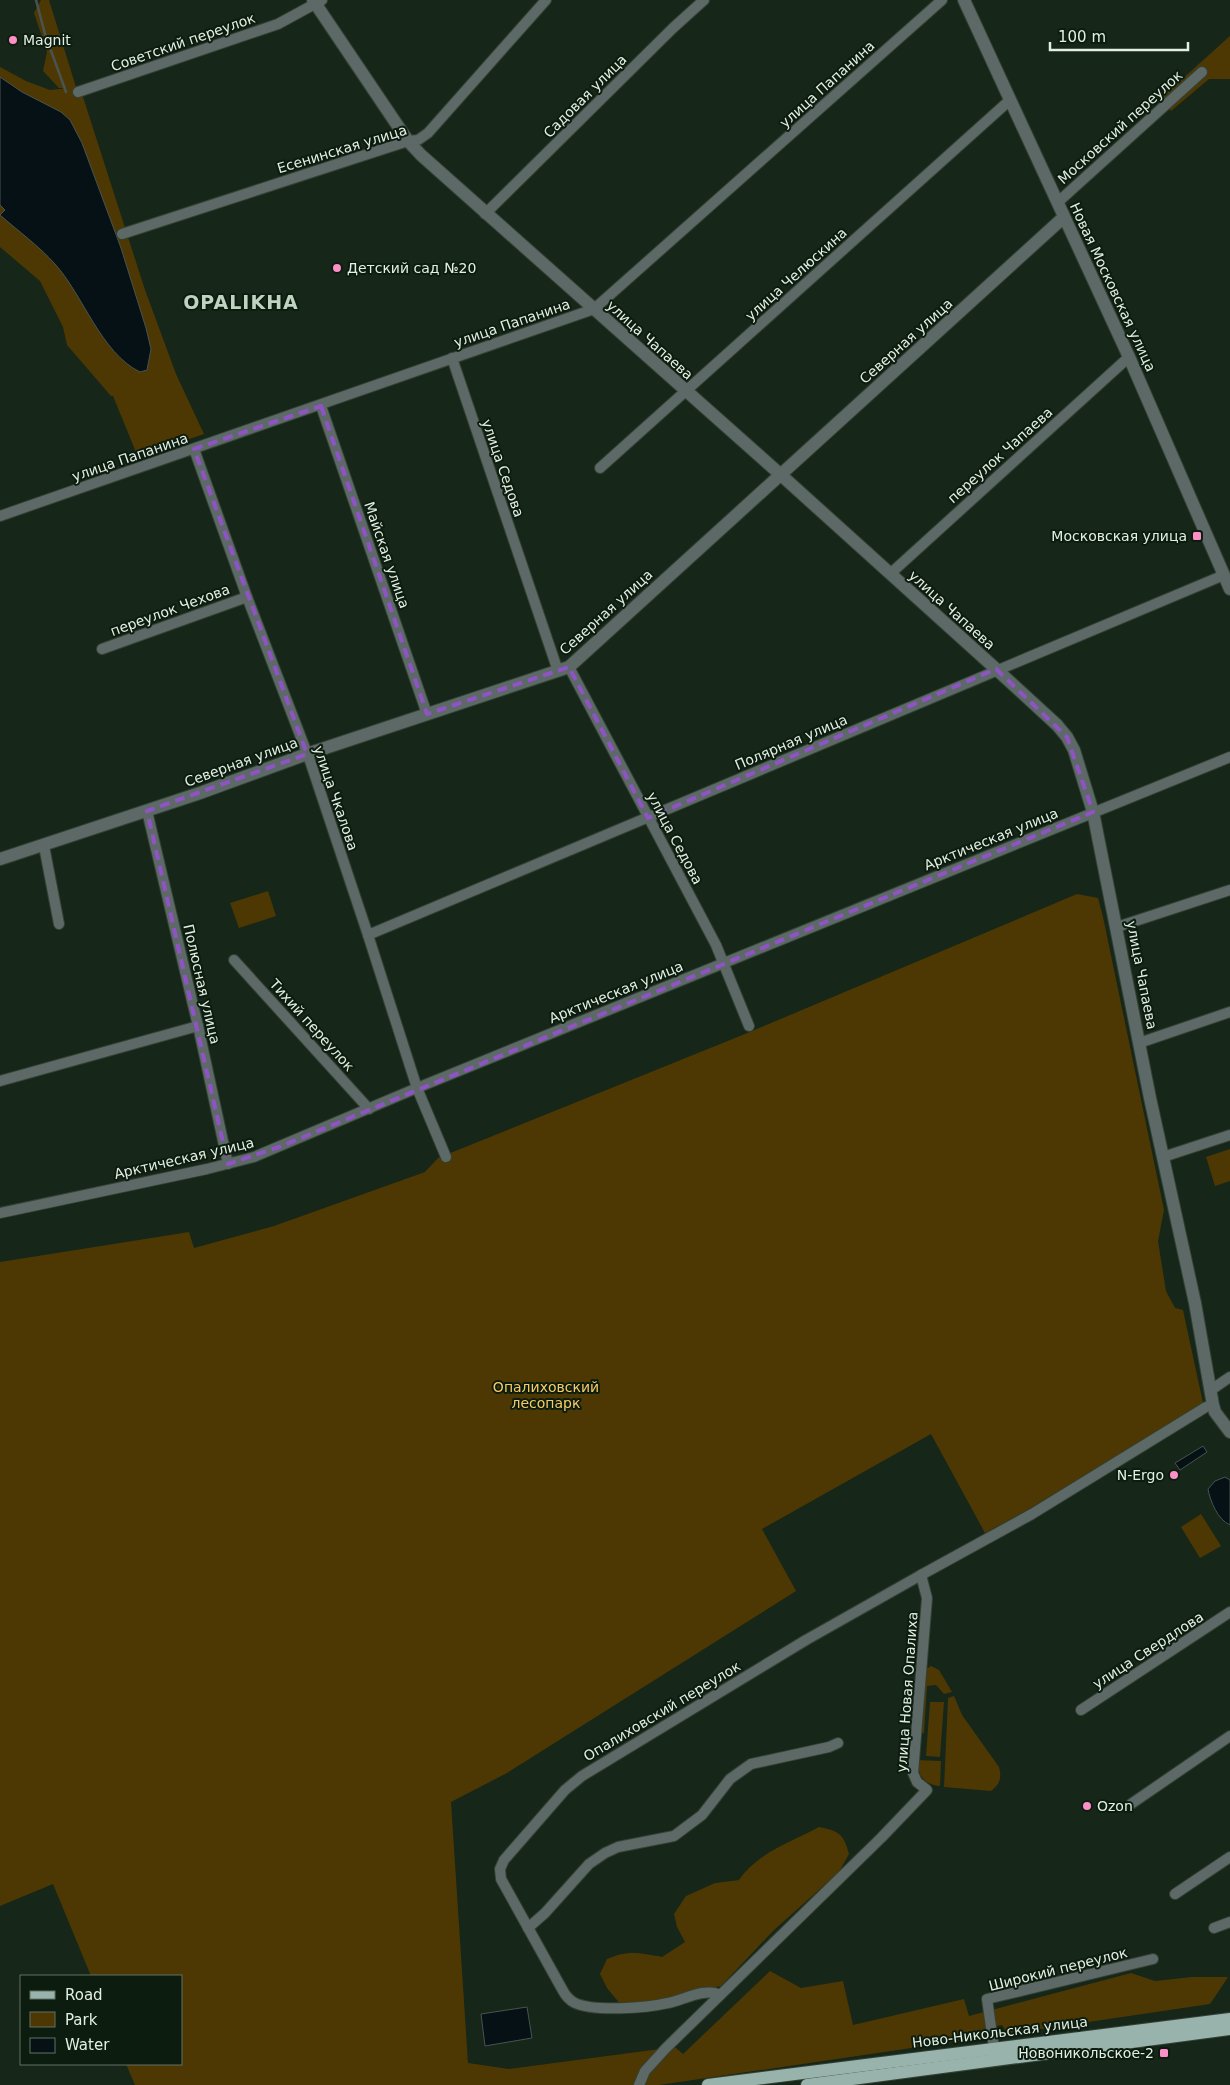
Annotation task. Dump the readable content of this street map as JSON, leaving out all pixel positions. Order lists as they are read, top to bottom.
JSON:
{
  "streets": {
    "main road": ["Ново-Никольская улица"],
    "street": [
      "Советский переулок",
      "улица Папанина",
      "Садовая улица",
      "Московский переулок",
      "Есенинская улица",
      "улица Челюскина",
      "Новая Московская улица",
      "улица Чапаева",
      "Северная улица",
      "переулок Чапаева",
      "улица Седова",
      "Майская улица",
      "переулок Чехова",
      "Полярная улица",
      "улица Чкалова",
      "Арктическая улица",
      "Полюсная улица",
      "Тихий переулок",
      "улица Свердлова",
      "улица Новая Опалиха",
      "Опалиховский переулок",
      "Широкий переулок"
    ]
  },
  "crossings": [
    ["Советский переулок", "улица Чапаева"],
    ["улица Папанина", "улица Чапаева"],
    ["улица Папанина", "улица Седова"],
    ["улица Папанина", "Майская улица"],
    ["улица Папанина", "улица Чкалова"],
    ["Садовая улица", "улица Чапаева"],
    ["Московский переулок", "Новая Московская улица"],
    ["Есенинская улица", "улица Чапаева"],
    ["улица Челюскина", "Новая Московская улица"],
    ["улица Челюскина", "улица Чапаева"],
    ["Новая Московская улица", "Северная улица"],
    ["Новая Московская улица", "переулок Чапаева"],
    ["Новая Московская улица", "Полярная улица"],
    ["улица Чапаева", "Северная улица"],
    ["улица Чапаева", "переулок Чапаева"],
    ["улица Чапаева", "Полярная улица"],
    ["улица Чапаева", "Арктическая улица"],
    ["Северная улица", "улица Седова"],
    ["Северная улица", "Майская улица"],
    ["Северная улица", "улица Чкалова"],
    ["Северная улица", "Полюсная улица"],
    ["улица Седова", "Полярная улица"],
    ["улица Седова", "Арктическая улица"],
    ["переулок Чехова", "улица Чкалова"],
    ["Полярная улица", "улица Чкалова"],
    ["улица Чкалова", "Арктическая улица"],
    ["Арктическая улица", "Полюсная улица"],
    ["Арктическая улица", "Тихий переулок"],
    ["улица Новая Опалиха", "Опалиховский переулок"],
    ["Широкий переулок", "Ново-Никольская улица"]
  ],
  "districts": ["OPALIKHA"],
  "parks": ["Опалиховский лесопарк"],
  "places": {
    "other": [
      "Magnit",
      "Детский сад №20",
      "N-Ergo",
      "Ozon"
    ],
    "transit": ["Московская улица", "Новоникольское-2"]
  },
  "legend": ["Road", "Park", "Water"],
  "scale_bar": "100 m"
}
